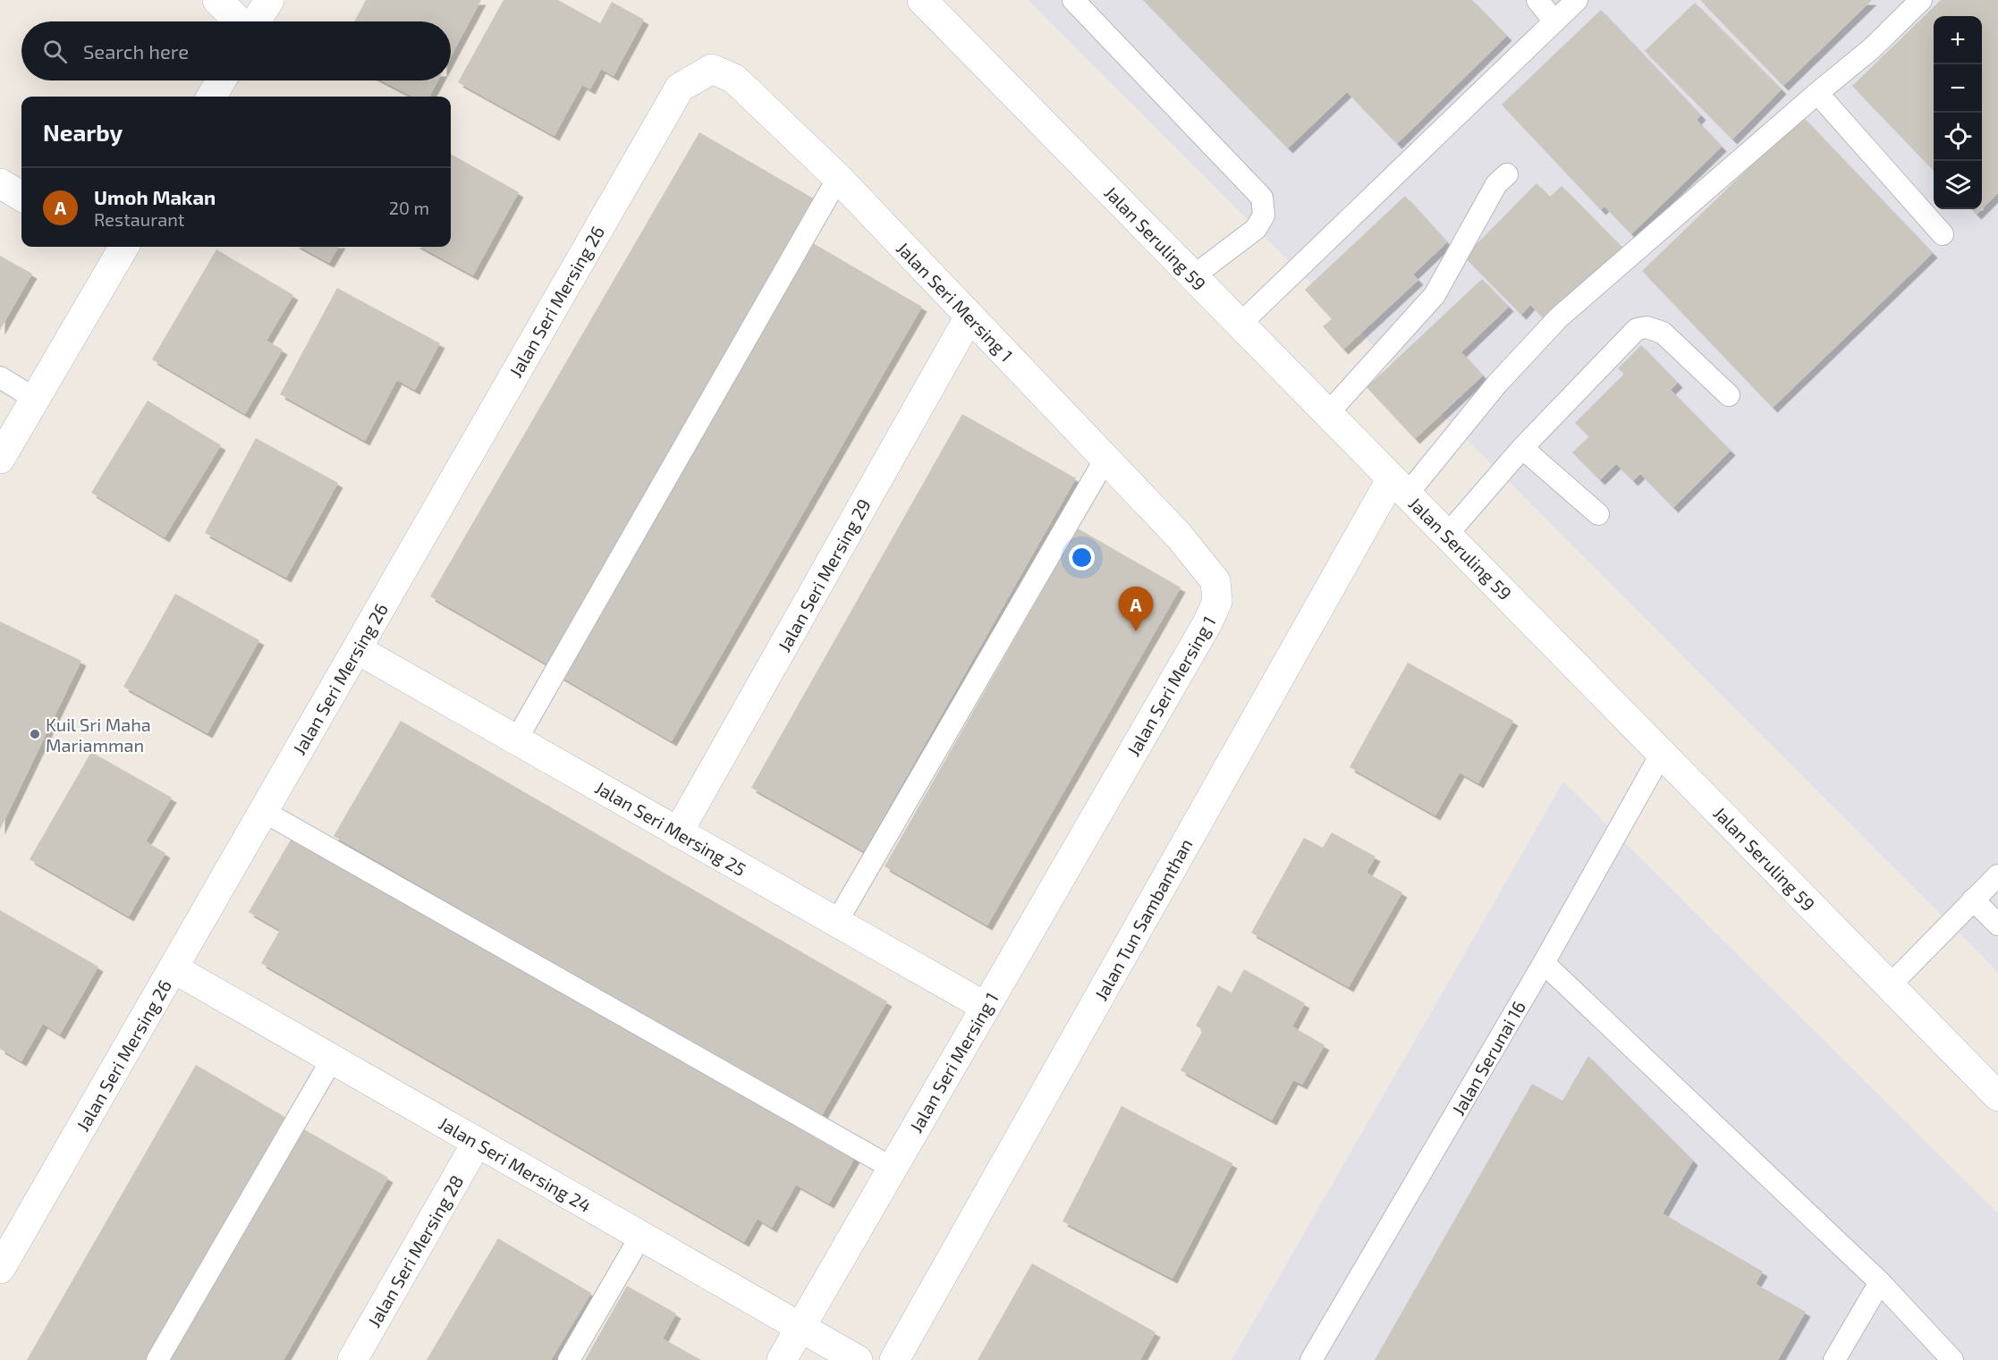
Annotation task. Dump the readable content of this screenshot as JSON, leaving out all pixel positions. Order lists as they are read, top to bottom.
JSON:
{
  "streets": {
    "street": [
      "Jalan Seruling 59",
      "Jalan Seri Mersing 26",
      "Jalan Seri Mersing 1",
      "Jalan Seri Mersing 29",
      "Jalan Seri Mersing 25",
      "Jalan Tun Sambanthan",
      "Jalan Seri Mersing 24",
      "Jalan Seri Mersing 28"
    ],
    "lane": ["Jalan Serunai 16"]
  },
  "crossings": [
    ["Jalan Seruling 59", "Jalan Tun Sambanthan"],
    ["Jalan Seruling 59", "Jalan Serunai 16"],
    ["Jalan Seri Mersing 26", "Jalan Seri Mersing 1"],
    ["Jalan Seri Mersing 26", "Jalan Seri Mersing 25"],
    ["Jalan Seri Mersing 26", "Jalan Seri Mersing 24"],
    ["Jalan Seri Mersing 1", "Jalan Seri Mersing 29"],
    ["Jalan Seri Mersing 1", "Jalan Seri Mersing 25"],
    ["Jalan Seri Mersing 1", "Jalan Seri Mersing 24"],
    ["Jalan Seri Mersing 29", "Jalan Seri Mersing 25"],
    ["Jalan Seri Mersing 24", "Jalan Seri Mersing 28"]
  ],
  "places": ["Kuil Sri Maha Mariamman"],
  "page": {
    "map_buttons": ["+", "−"],
    "search": "Search here",
    "heading": "Nearby",
    "list": [
      {
        "mark": "A",
        "name": "Umoh Makan",
        "note": "Restaurant",
        "value": "20 m"
      }
    ],
    "pins": "A"
  }
}
